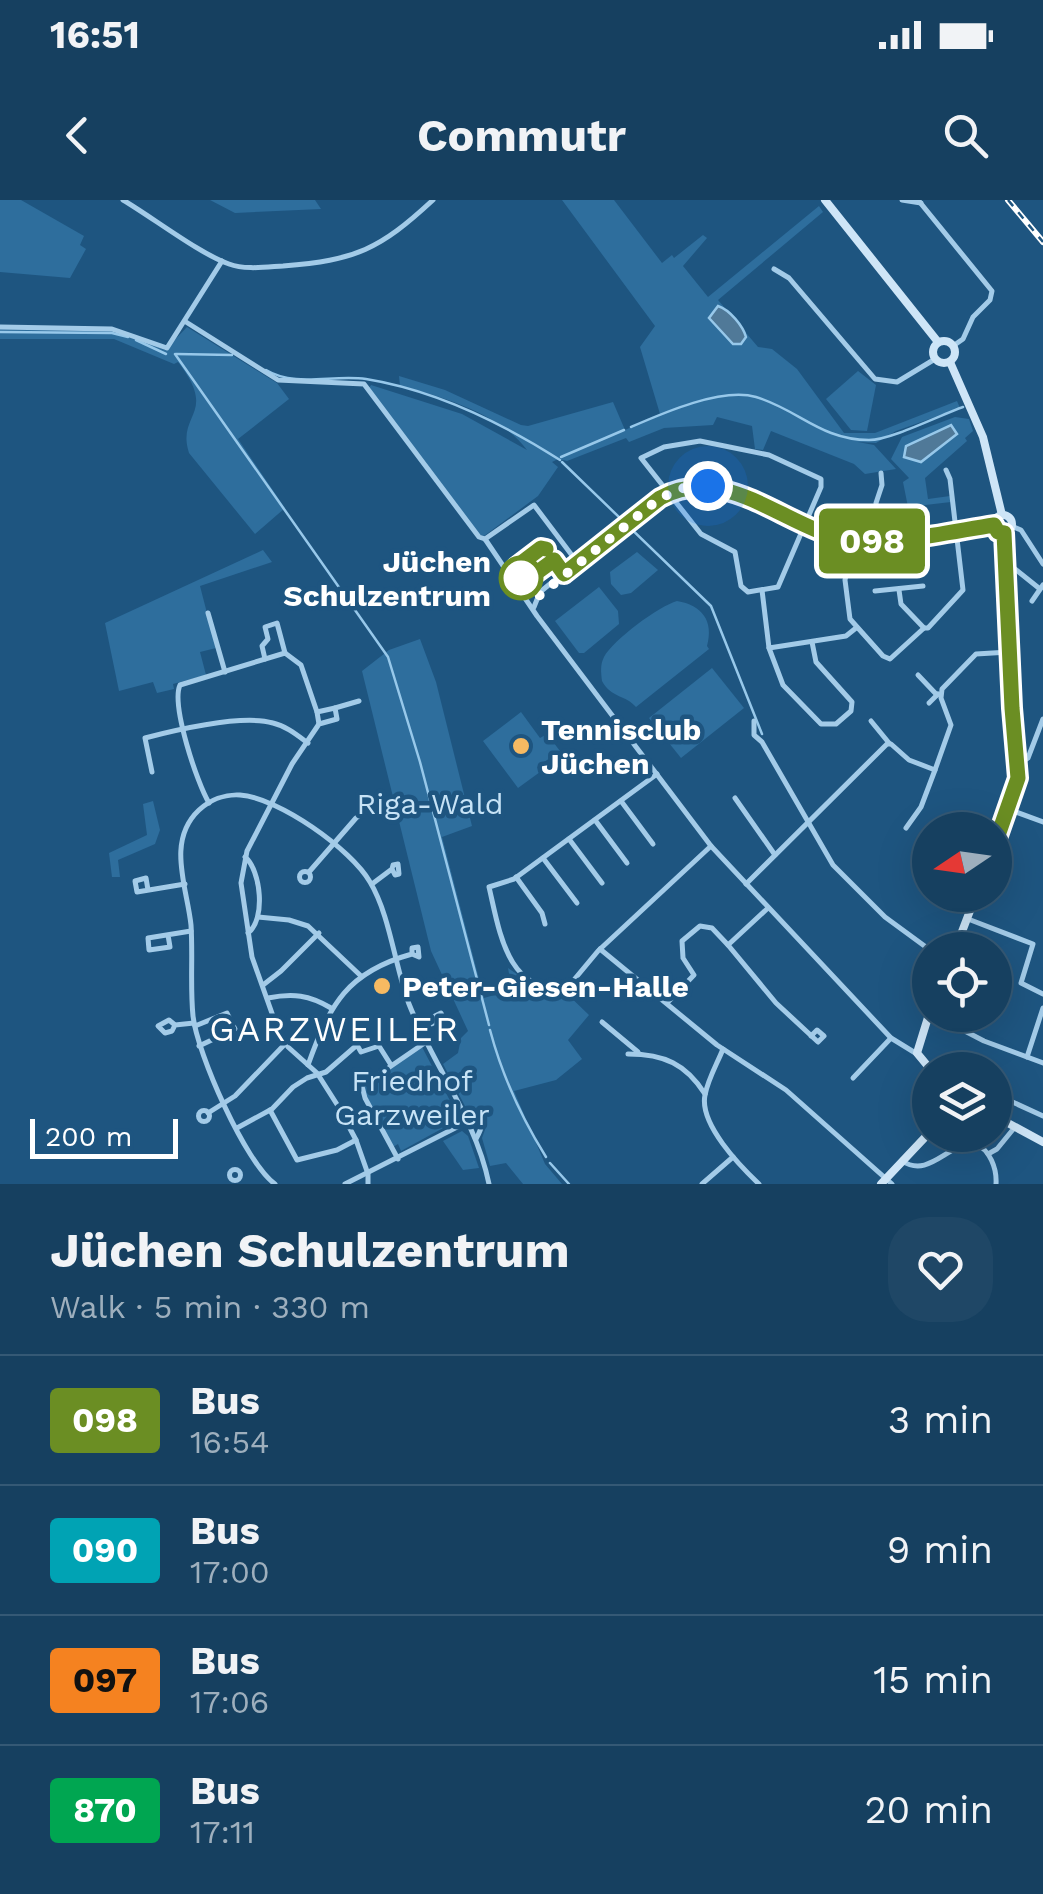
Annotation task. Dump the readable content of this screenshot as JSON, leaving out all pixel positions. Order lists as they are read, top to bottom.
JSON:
{
  "districts": ["GARZWEILER"],
  "parks": ["Riga-Wald", "Friedhof Garzweiler"],
  "places": ["Jüchen Schulzentrum", "Tennisclub Jüchen", "Peter-Giesen-Halle"],
  "lines": ["bus line 098"],
  "scale_bar": "200 m",
  "north": "left",
  "page": {
    "status": "16:51",
    "header": "Commutr",
    "on_map": "098",
    "scale": "200 m",
    "heading": ["Jüchen Schulzentrum", "Walk · 5 min · 330 m"],
    "list": [
      {
        "mark": "098",
        "name": "Bus",
        "note": "16:54",
        "value": "3 min"
      },
      {
        "mark": "090",
        "name": "Bus",
        "note": "17:00",
        "value": "9 min"
      },
      {
        "mark": "097",
        "name": "Bus",
        "note": "17:06",
        "value": "15 min"
      },
      {
        "mark": "870",
        "name": "Bus",
        "note": "17:11",
        "value": "20 min"
      }
    ]
  }
}
